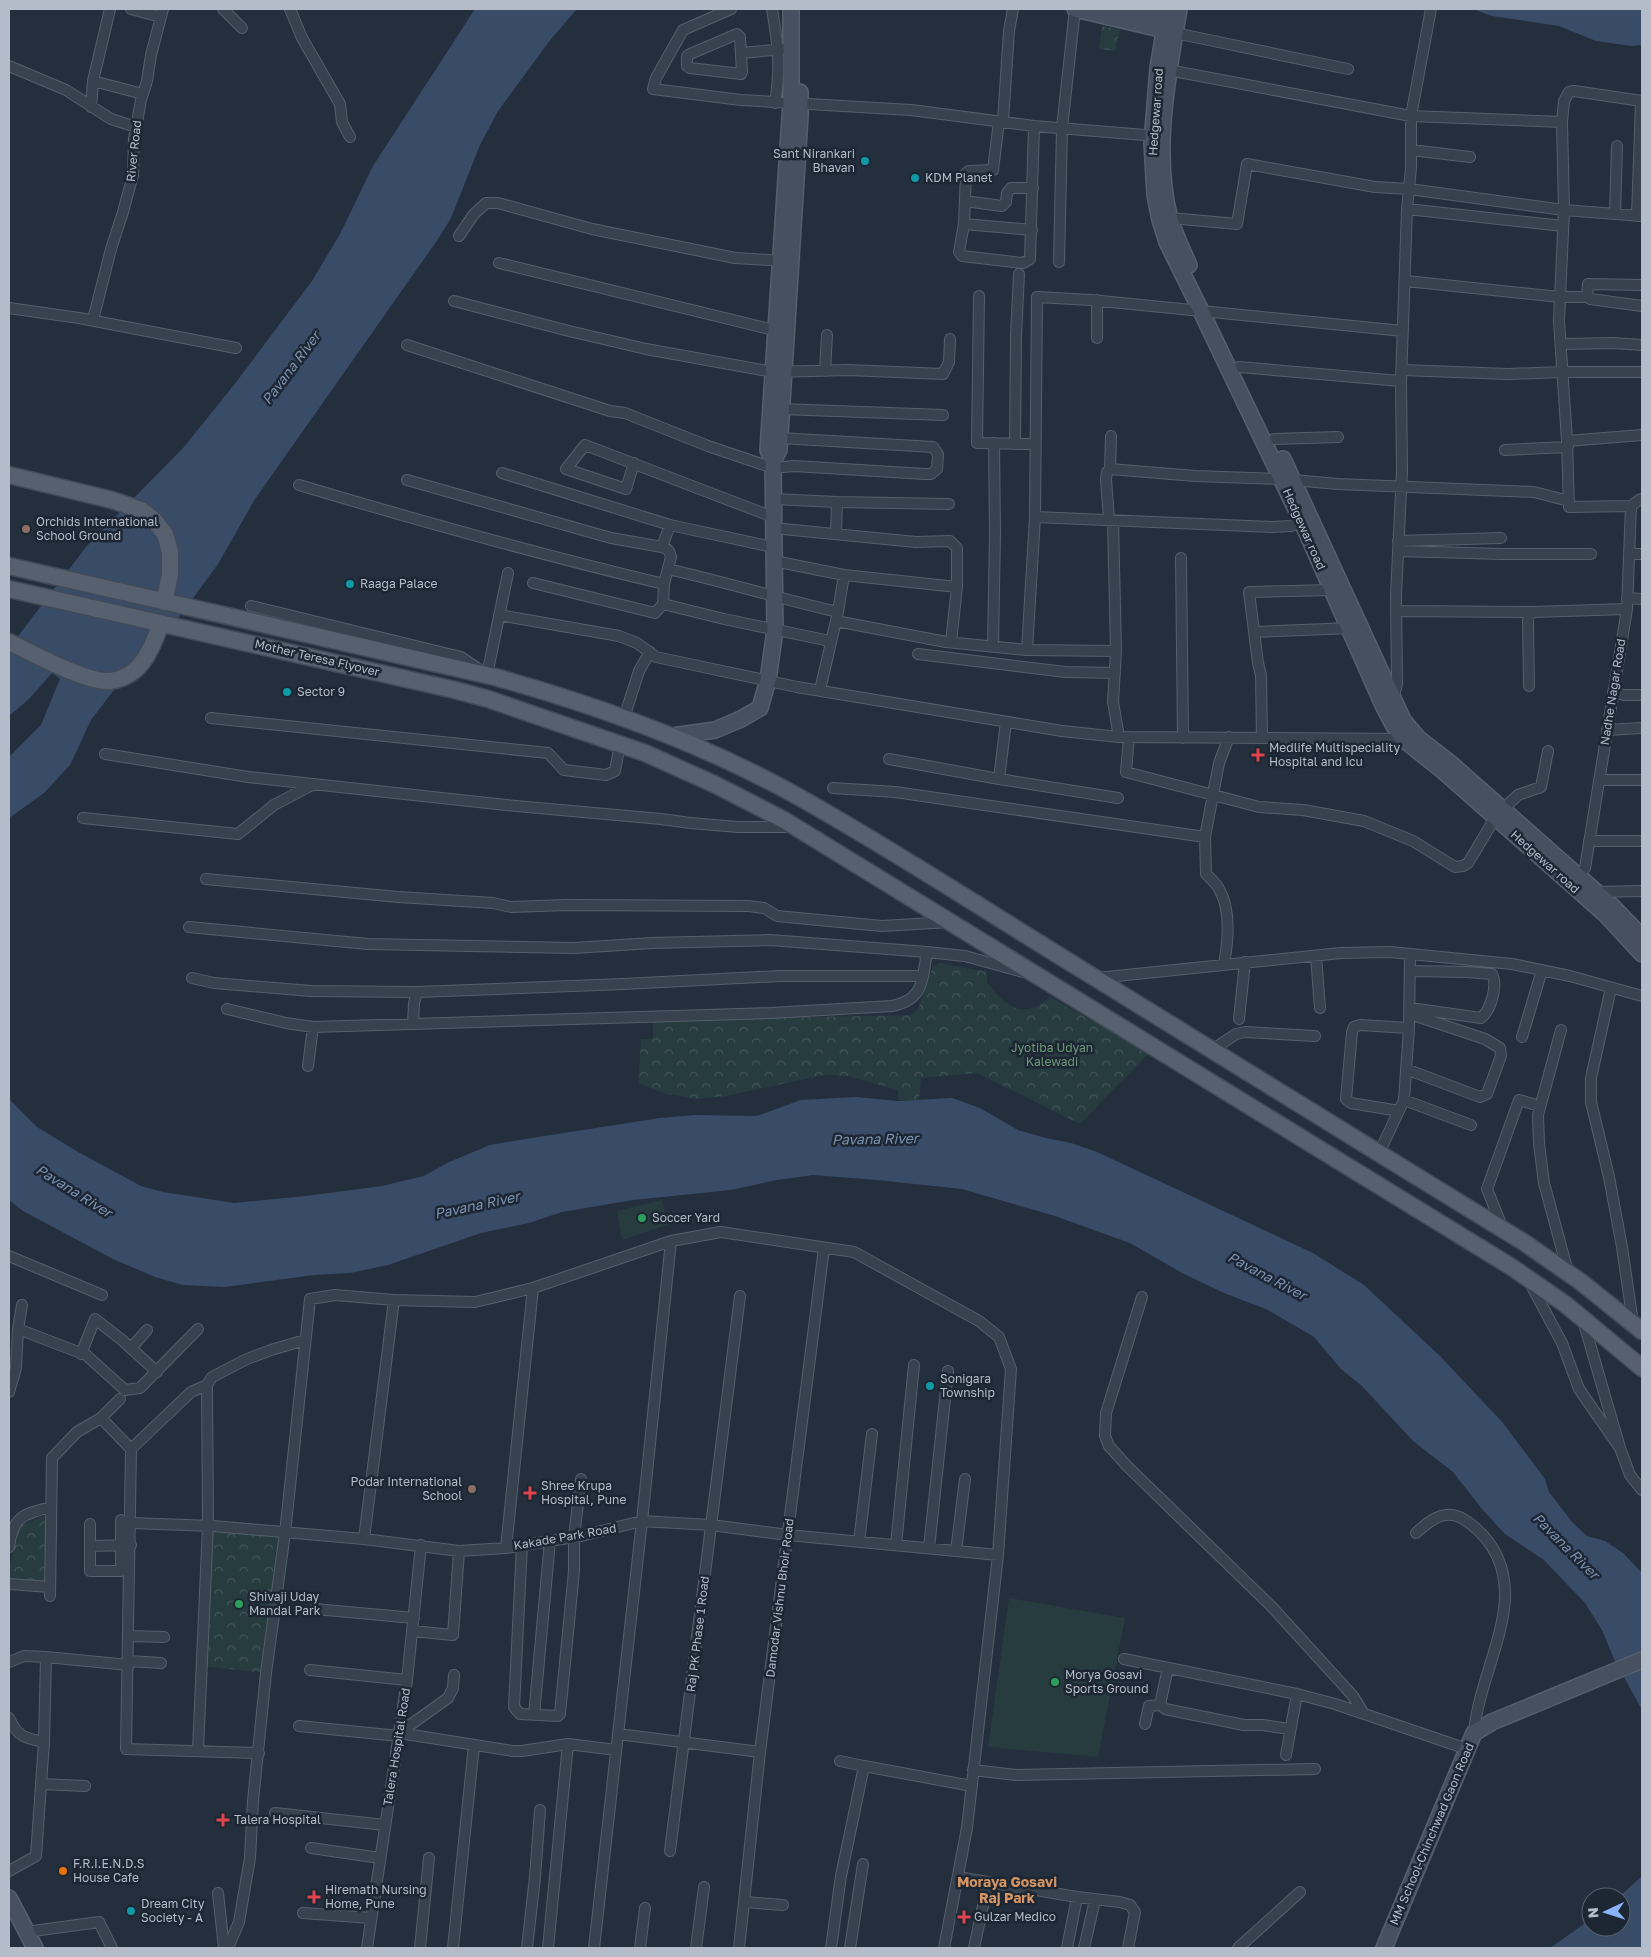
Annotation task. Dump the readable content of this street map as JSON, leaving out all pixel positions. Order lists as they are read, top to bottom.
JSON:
{
  "streets": {
    "main road": ["Hedgewar road", "Mother Teresa Flyover", "MM School-Chinchwad Gaon Road"],
    "street": [
      "River Road",
      "Nadhe Nagar Road",
      "Kakade Park Road",
      "Damodar Vishnu Bhoir Road",
      "Raj PK Phase 1 Road",
      "Talera Hospital Road"
    ]
  },
  "crossings": [
    ["Hedgewar road", "Nadhe Nagar Road"],
    ["Kakade Park Road", "Damodar Vishnu Bhoir Road"],
    ["Kakade Park Road", "Raj PK Phase 1 Road"],
    ["Kakade Park Road", "Talera Hospital Road"]
  ],
  "districts": ["Moraya Gosavi Raj Park"],
  "water": ["Pavana River"],
  "parks": ["Jyotiba Udyan Kalewadi"],
  "places": {
    "other": [
      "Sant Nirankari Bhavan",
      "KDM Planet",
      "Orchids International School Ground",
      "Raaga Palace",
      "Sector 9",
      "Soccer Yard",
      "Sonigara Township",
      "Podar International School",
      "Shivaji Uday Mandal Park",
      "Morya Gosavi Sports Ground",
      "F.R.I.E.N.D.S House Cafe",
      "Dream City Society - A"
    ],
    "health": [
      "Medlife Multispeciality Hospital and Icu",
      "Shree Krupa Hospital, Pune",
      "Talera Hospital",
      "Hiremath Nursing Home, Pune",
      "Gulzar Medico"
    ]
  },
  "north": "left"
}
